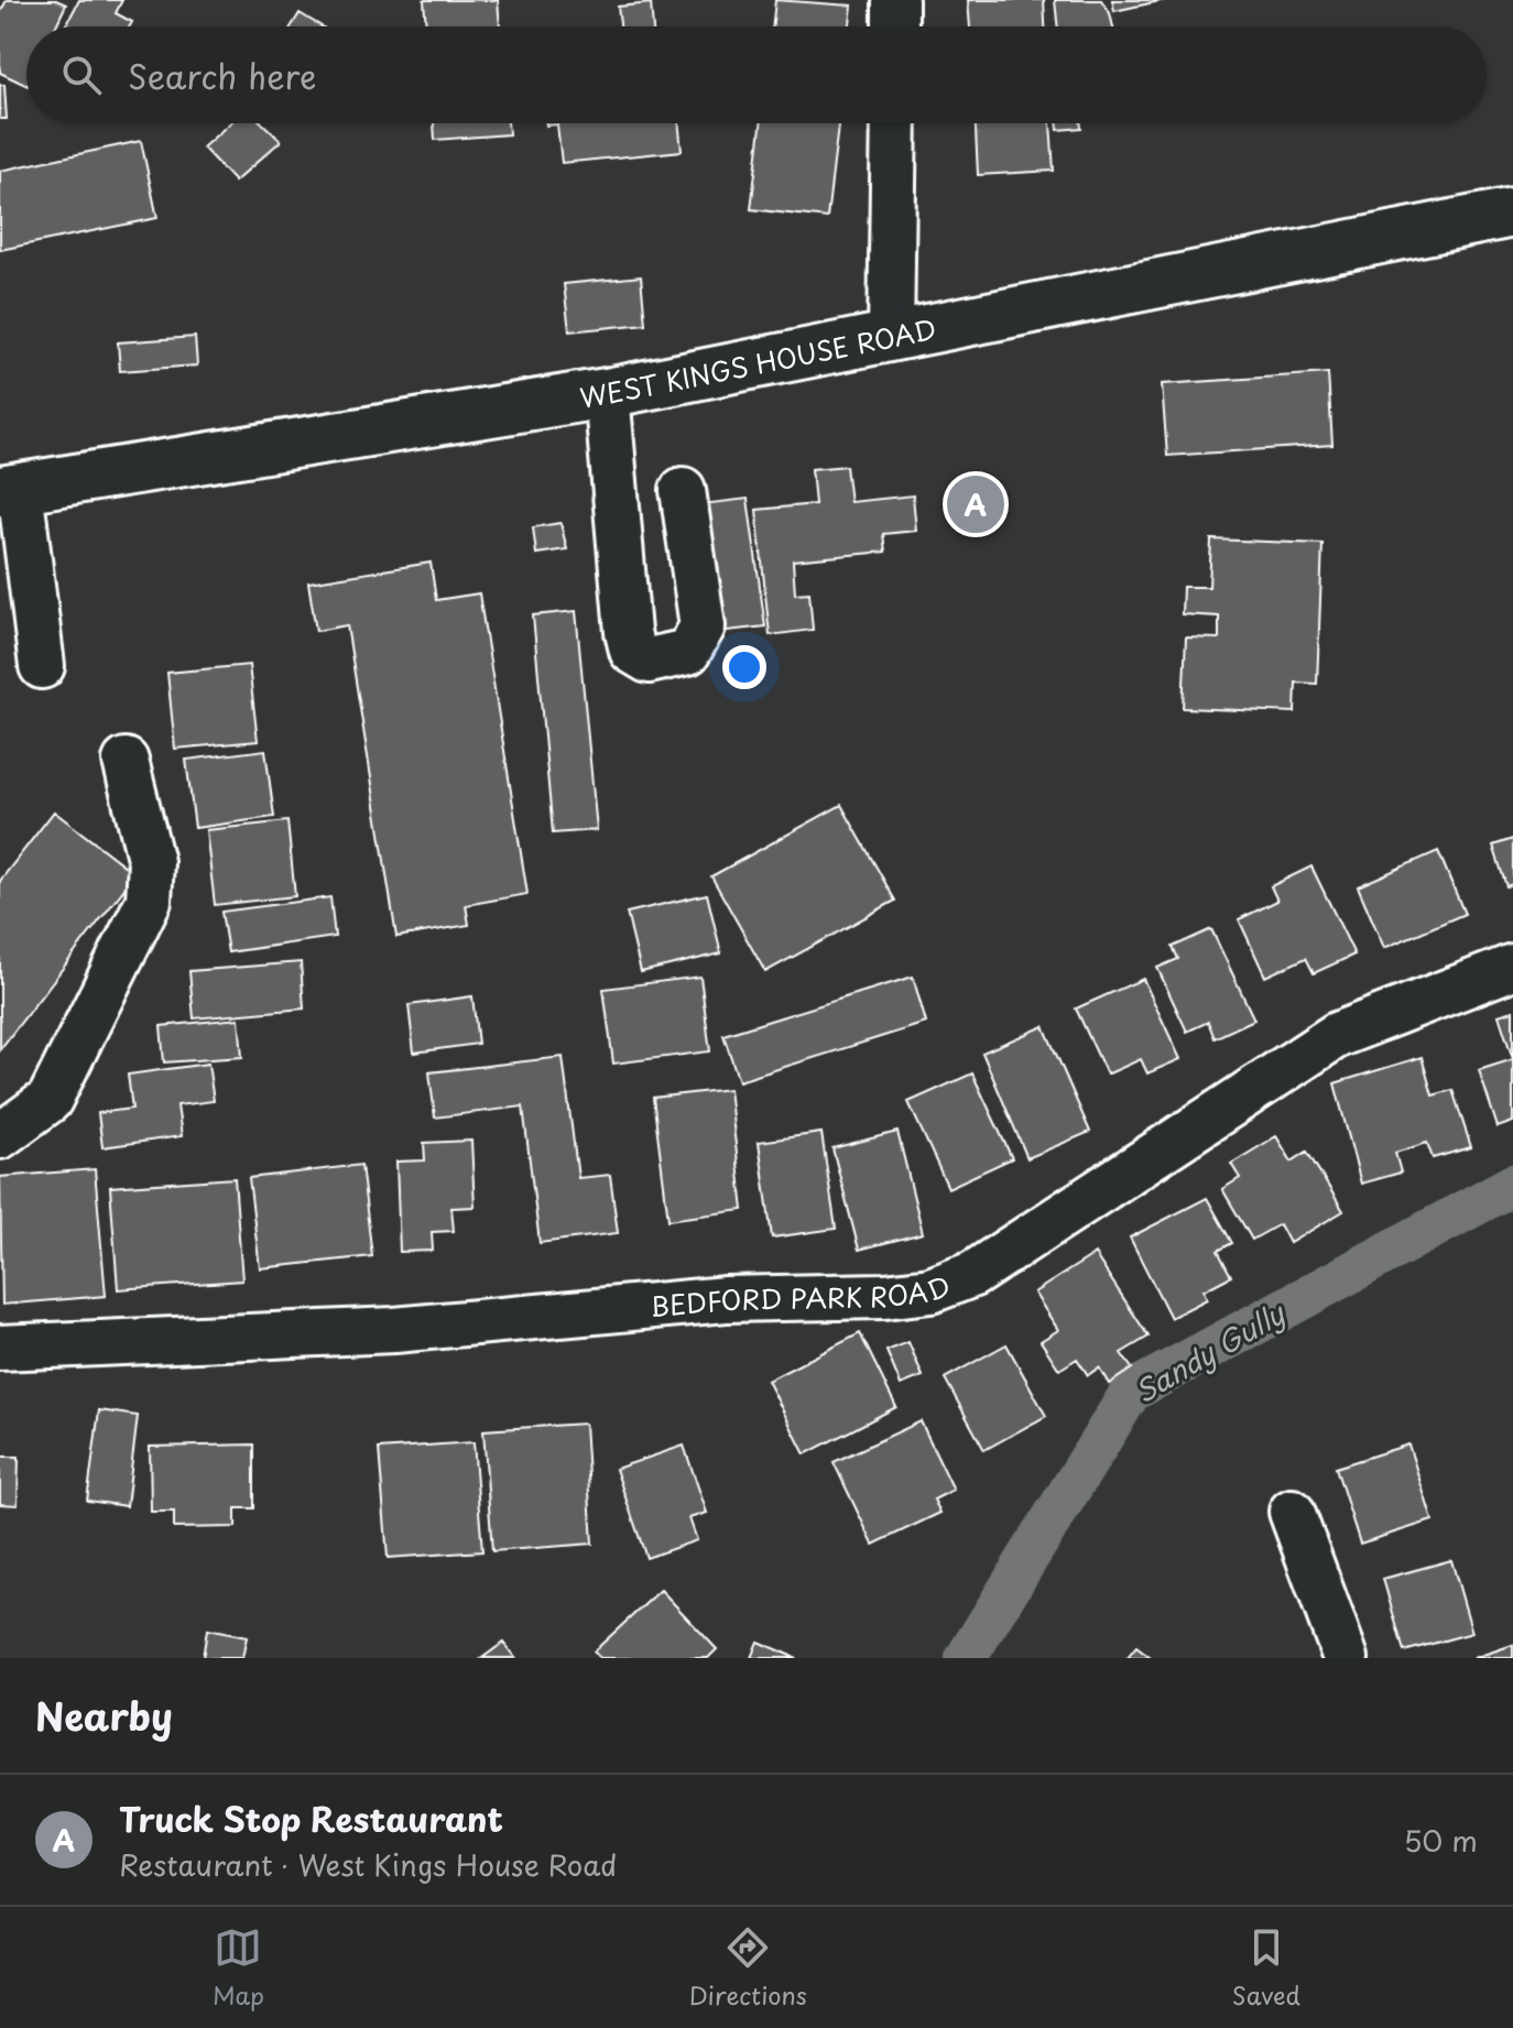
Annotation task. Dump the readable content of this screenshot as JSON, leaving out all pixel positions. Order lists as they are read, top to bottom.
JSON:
{
  "streets": {
    "main road": ["WEST KINGS HOUSE ROAD"],
    "street": ["BEDFORD PARK ROAD"]
  },
  "water": ["Sandy Gully"],
  "page": {
    "search": "Search here",
    "pins": "A",
    "heading": "Nearby",
    "list": [
      {
        "mark": "A",
        "name": "Truck Stop Restaurant",
        "note": "Restaurant · West Kings House Road",
        "value": "50 m"
      }
    ],
    "nav": ["Map", "Directions", "Saved"]
  }
}
